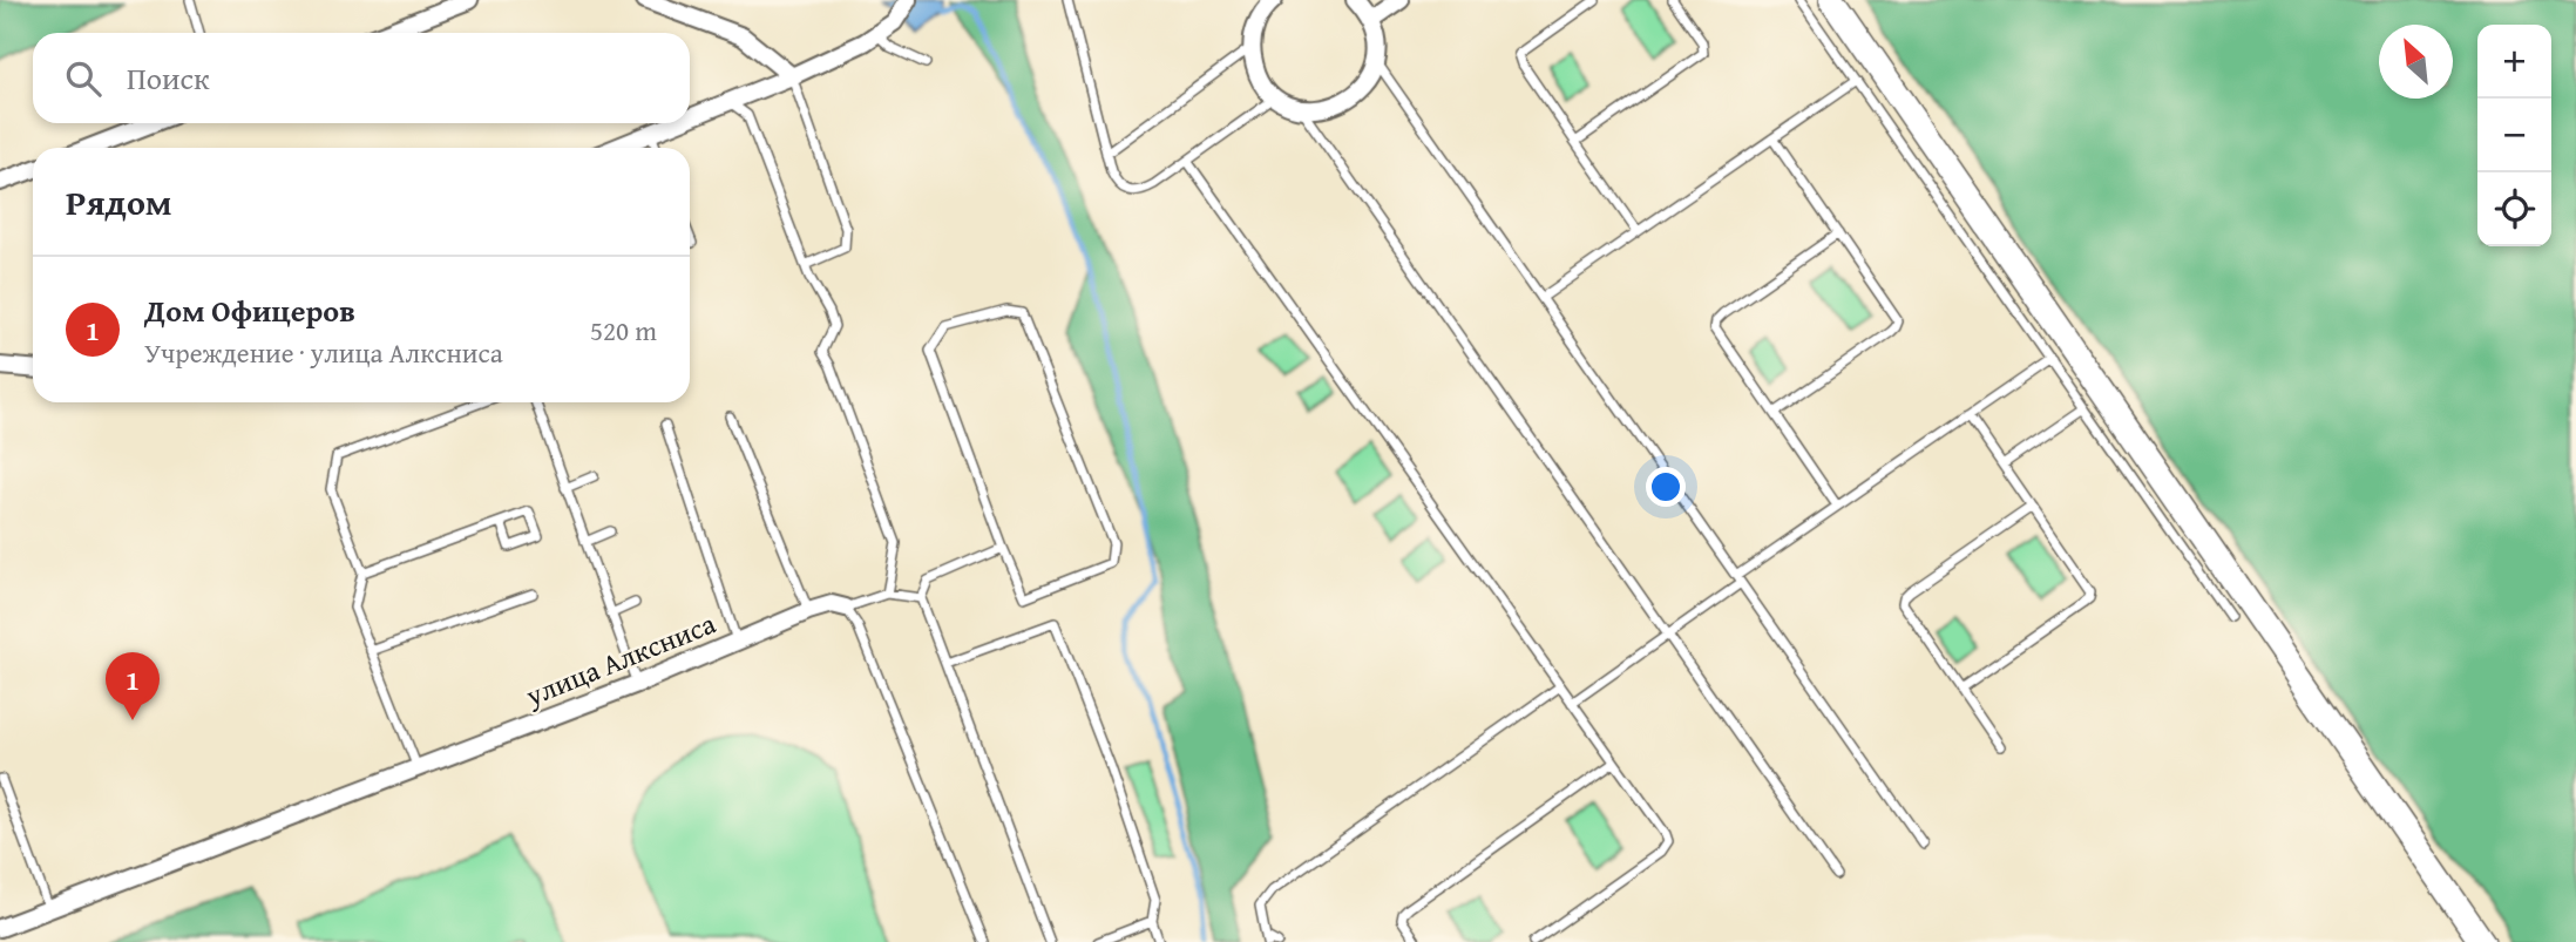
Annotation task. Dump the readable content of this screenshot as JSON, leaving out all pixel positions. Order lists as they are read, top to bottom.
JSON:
{
  "streets": {
    "street": ["улица Алксниса"]
  },
  "north": "top left",
  "page": {
    "map_buttons": ["+", "−"],
    "search": "Поиск",
    "heading": "Рядом",
    "list": [
      {
        "mark": "1",
        "name": "Дом Офицеров",
        "note": "Учреждение · улица Алксниса",
        "value": "520 m"
      }
    ],
    "pins": "1"
  }
}
